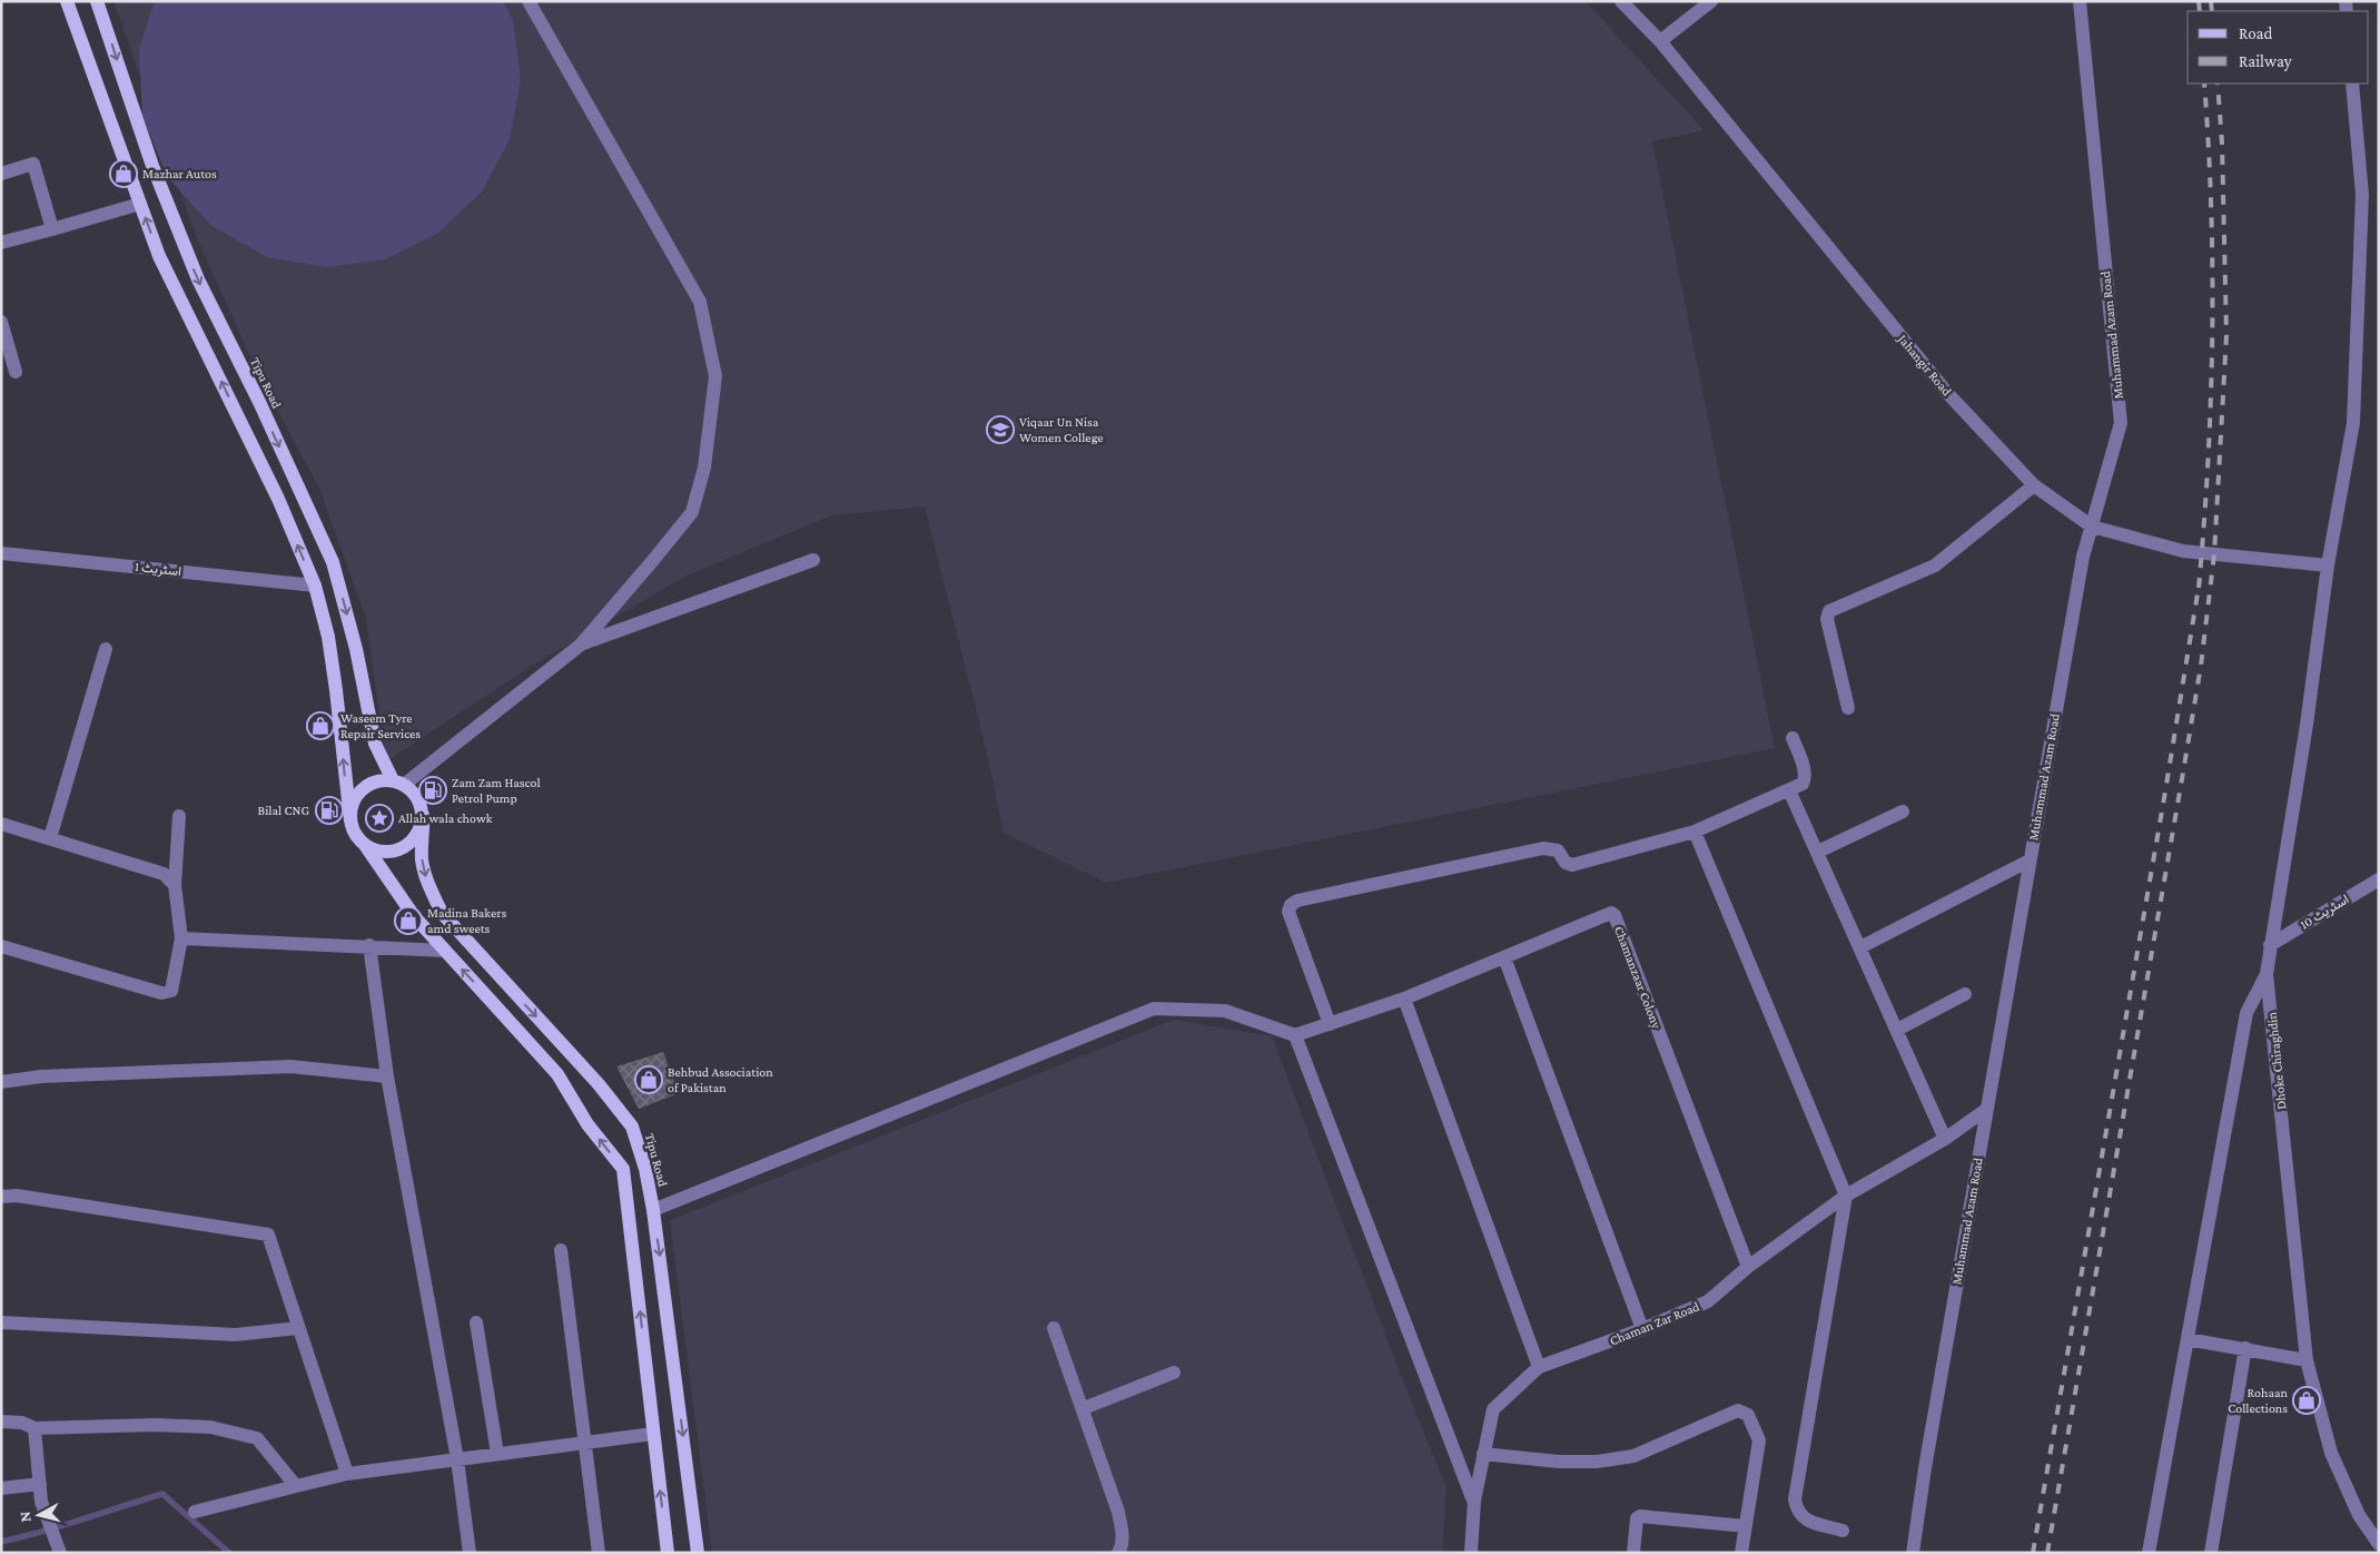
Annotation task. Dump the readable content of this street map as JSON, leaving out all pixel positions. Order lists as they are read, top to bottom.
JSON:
{
  "streets": {
    "main road": ["Tipu Road"],
    "street": [
      "Muhammad Azam Road",
      "Jahangir Road",
      "اسٹریٹ 1",
      "اسٹریٹ 10",
      "Chamanzaar Colony",
      "Dhoke Chiraghdin",
      "Chaman Zar Road"
    ]
  },
  "crossings": [
    ["Muhammad Azam Road", "Jahangir Road"],
    ["Muhammad Azam Road", "Chaman Zar Road"],
    ["Jahangir Road", "Dhoke Chiraghdin"],
    ["اسٹریٹ 10", "Dhoke Chiraghdin"],
    ["Chamanzaar Colony", "Chaman Zar Road"]
  ],
  "places": {
    "shop": [
      "Mazhar Autos",
      "Waseem Tyre Repair Services",
      "Madina Bakers amd sweets",
      "Behbud Association of Pakistan",
      "Rohaan Collections"
    ],
    "school or university": ["Viqaar Un Nisa Women College"],
    "fuel station": ["Zam Zam Hascol Petrol Pump", "Bilal CNG"],
    "place": ["Allah wala chowk"]
  },
  "legend": ["Road", "Railway"],
  "north": "left"
}
